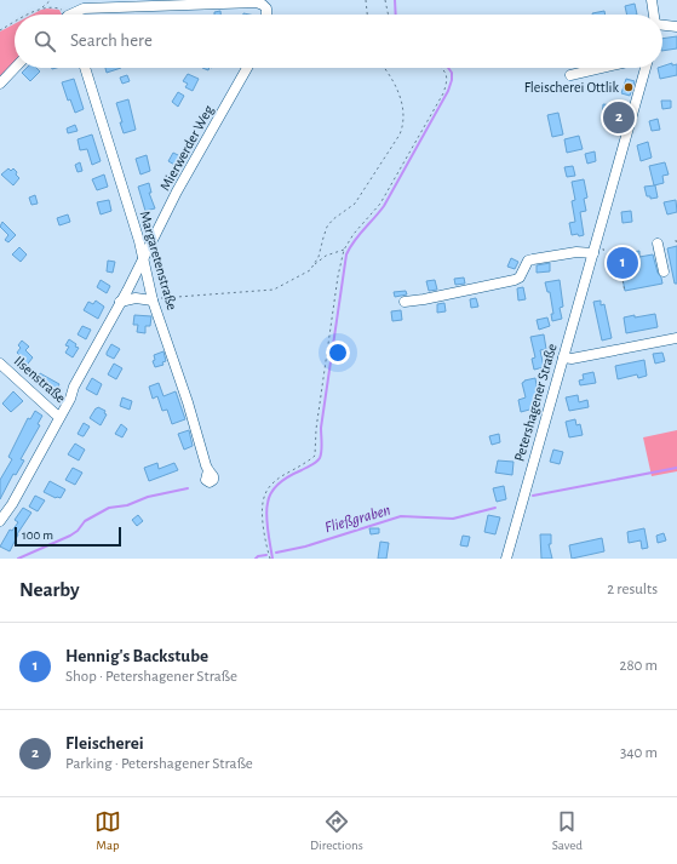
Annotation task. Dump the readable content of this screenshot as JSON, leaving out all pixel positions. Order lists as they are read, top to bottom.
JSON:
{
  "streets": {
    "street": [
      "Mierwerder Weg",
      "Margaretenstraße",
      "Ilsenstraße",
      "Petershagener Straße"
    ]
  },
  "crossings": [
    ["Mierwerder Weg", "Margaretenstraße"],
    ["Mierwerder Weg", "Ilsenstraße"]
  ],
  "water": ["Fließgraben"],
  "places": ["Fleischerei Ottlik"],
  "scale_bar": "100 m",
  "page": {
    "search": "Search here",
    "pins": ["2", "1"],
    "scale": "100 m",
    "heading": ["Nearby", "2 results"],
    "list": [
      {
        "mark": "1",
        "name": "Hennig's Backstube",
        "note": "Shop · Petershagener Straße",
        "value": "280 m"
      },
      {
        "mark": "2",
        "name": "Fleischerei",
        "note": "Parking · Petershagener Straße",
        "value": "340 m"
      }
    ],
    "nav": ["Map", "Directions", "Saved"]
  }
}
